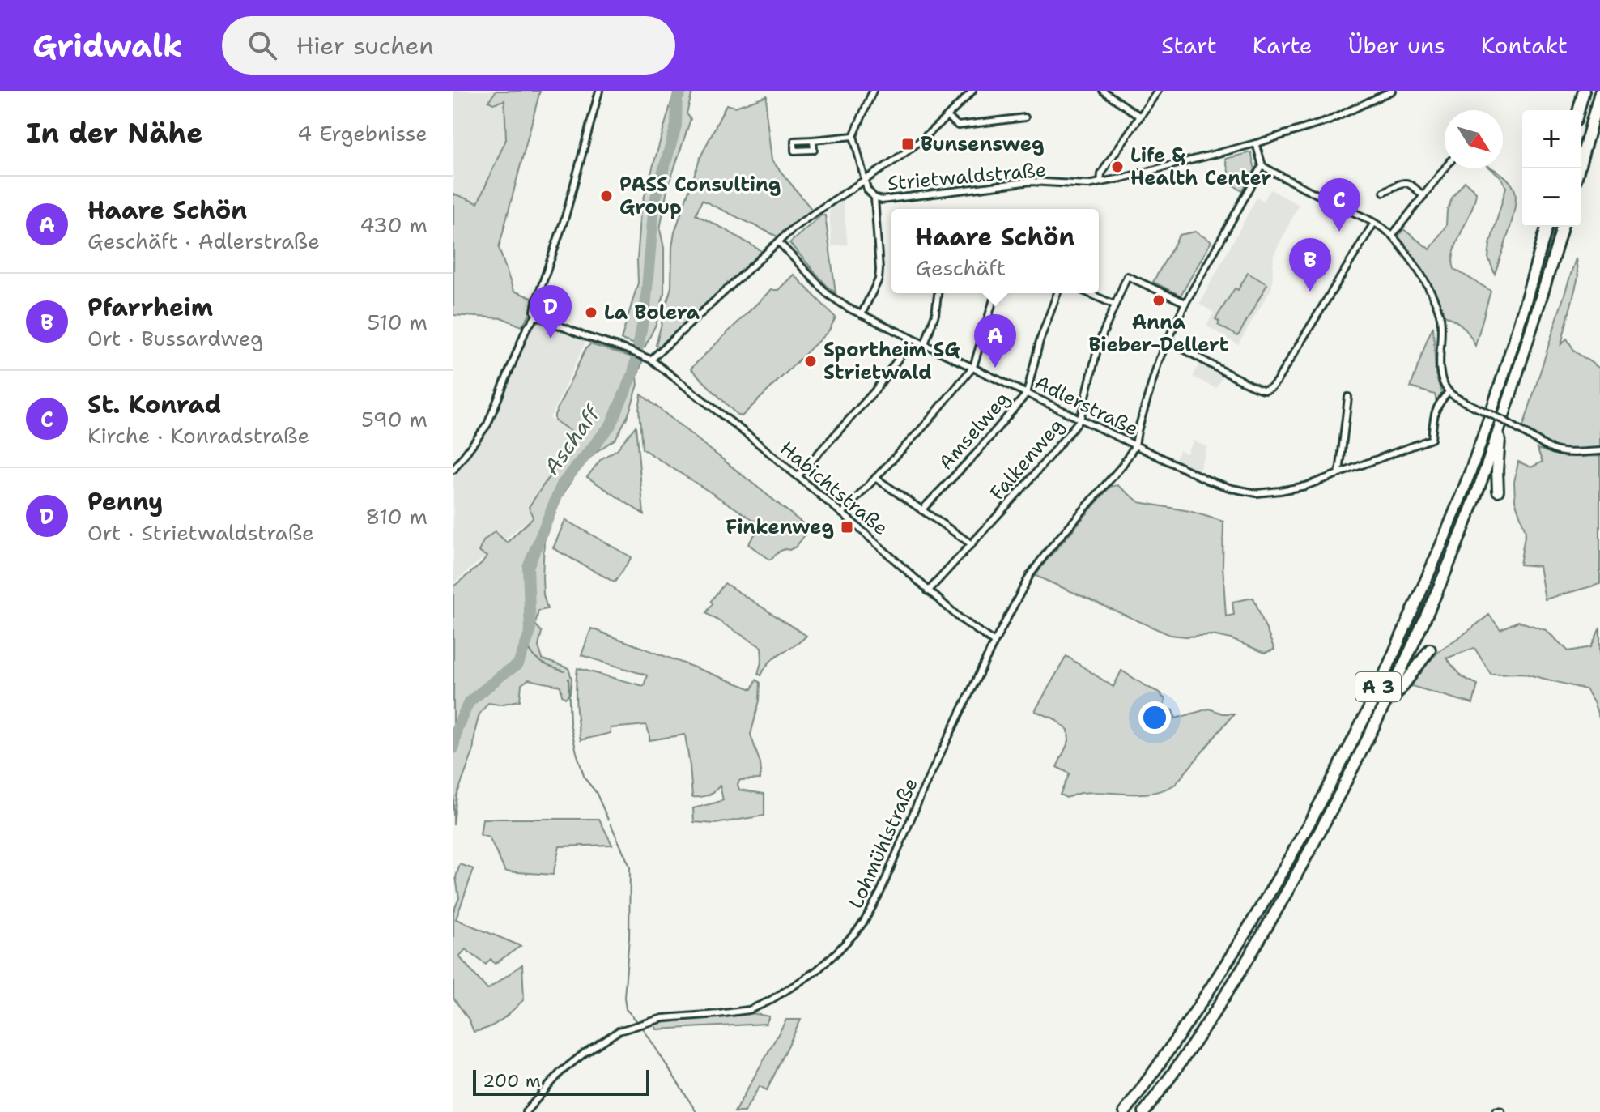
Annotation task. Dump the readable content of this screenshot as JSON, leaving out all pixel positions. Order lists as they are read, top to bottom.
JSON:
{
  "streets": {
    "highway": ["A 3"],
    "street": [
      "Strietwaldstraße",
      "Adlerstraße",
      "Amselweg",
      "Falkenweg",
      "Habichtstraße",
      "Lohmühlstraße"
    ]
  },
  "crossings": [
    ["Strietwaldstraße", "Adlerstraße"],
    ["Strietwaldstraße", "Habichtstraße"],
    ["Adlerstraße", "Amselweg"],
    ["Adlerstraße", "Falkenweg"],
    ["Adlerstraße", "Lohmühlstraße"],
    ["Falkenweg", "Habichtstraße"],
    ["Habichtstraße", "Lohmühlstraße"]
  ],
  "water": ["Aschaff"],
  "places": {
    "transit": ["Bunsensweg", "Finkenweg"],
    "other": [
      "Life & Health Center",
      "PASS Consulting Group",
      "Anna Bieber-Dellert",
      "La Bolera",
      "Sportheim SG Strietwald"
    ]
  },
  "scale_bar": "200 m",
  "north": "bottom right",
  "page": {
    "header": "Gridwalk",
    "search": "Hier suchen",
    "nav": [
      "Start",
      "Karte",
      "Über uns",
      "Kontakt"
    ],
    "heading": ["In der Nähe", "4 Ergebnisse"],
    "map_buttons": ["+", "−"],
    "list": [
      {
        "mark": "A",
        "name": "Haare Schön",
        "note": "Geschäft · Adlerstraße",
        "value": "430 m"
      },
      {
        "mark": "B",
        "name": "Pfarrheim",
        "note": "Ort · Bussardweg",
        "value": "510 m"
      },
      {
        "mark": "C",
        "name": "St. Konrad",
        "note": "Kirche · Konradstraße",
        "value": "590 m"
      },
      {
        "mark": "D",
        "name": "Penny",
        "note": "Ort · Strietwaldstraße",
        "value": "810 m"
      }
    ],
    "pins": [
      "C",
      "B",
      "D",
      "A"
    ],
    "popup": ["Haare Schön", "Geschäft"],
    "scale": "200 m"
  }
}
